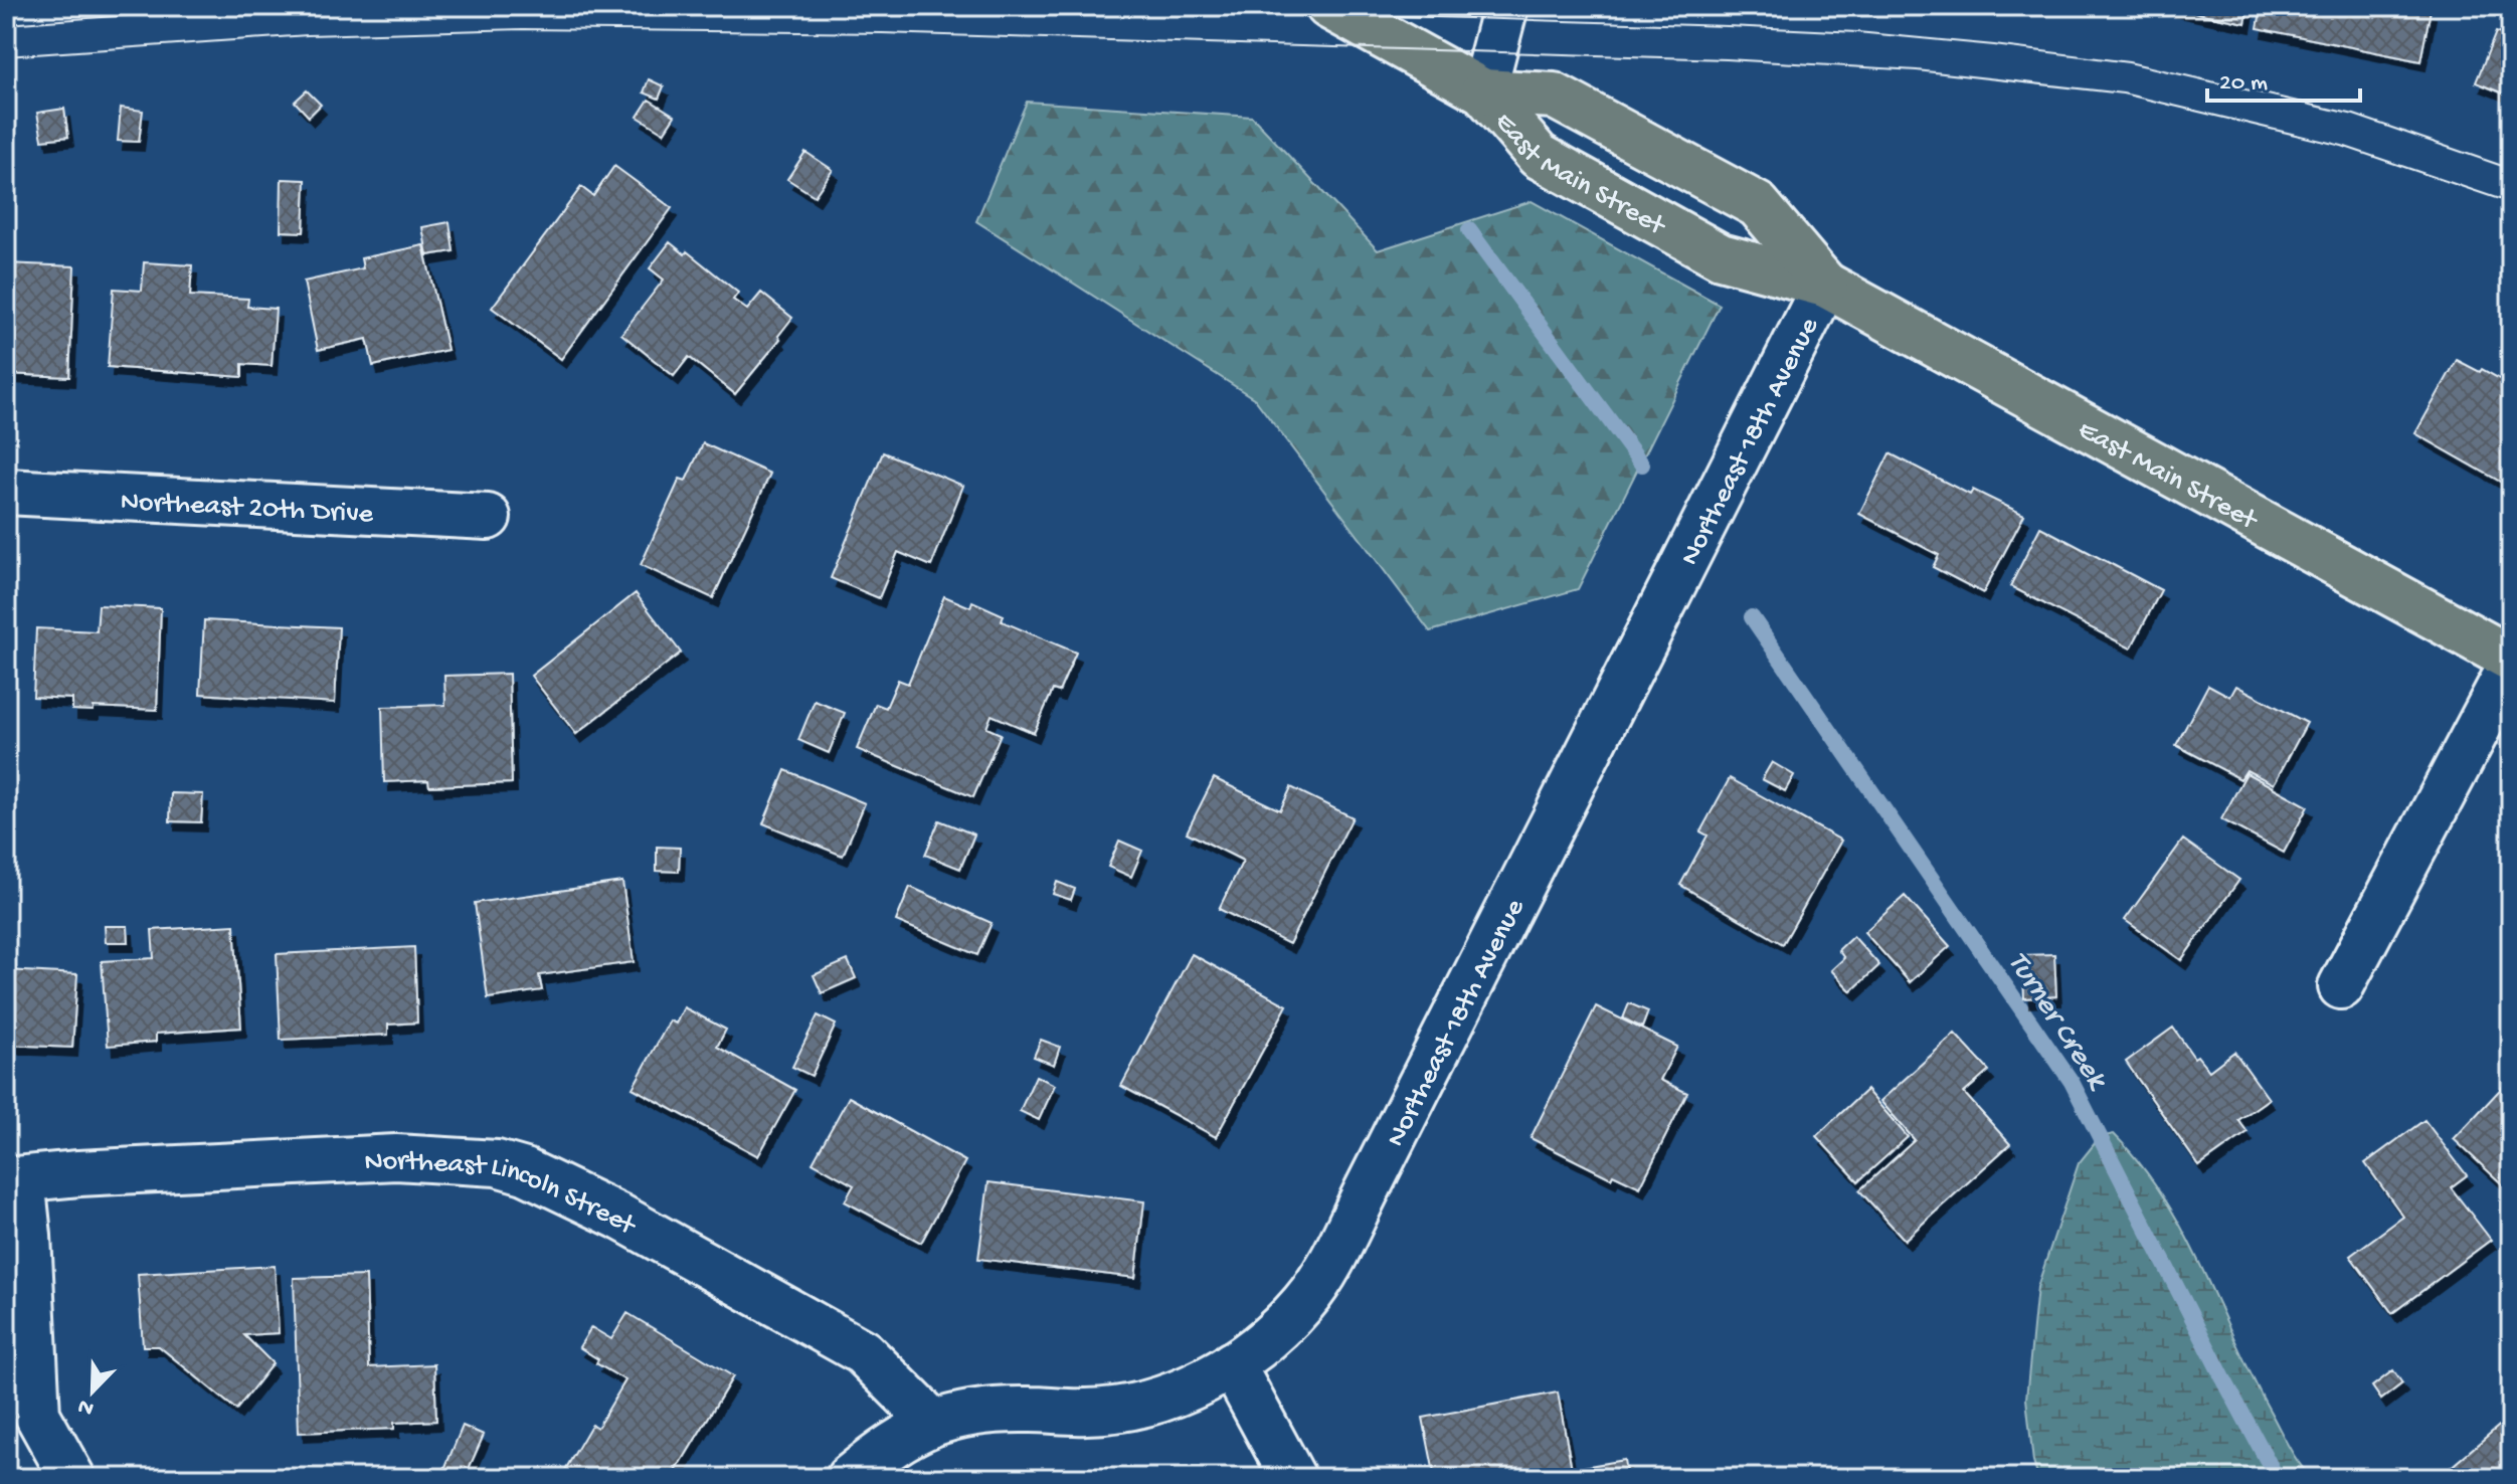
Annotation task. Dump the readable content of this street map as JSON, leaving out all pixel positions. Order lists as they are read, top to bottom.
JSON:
{
  "streets": {
    "main road": ["East Main Street"],
    "street": ["Northeast 18th Avenue", "Northeast 20th Drive", "Northeast Lincoln Street"]
  },
  "crossings": [
    ["East Main Street", "Northeast 18th Avenue"],
    ["Northeast 18th Avenue", "Northeast Lincoln Street"]
  ],
  "water": ["Turner Creek"],
  "scale_bar": "20 m",
  "north": "bottom left"
}
